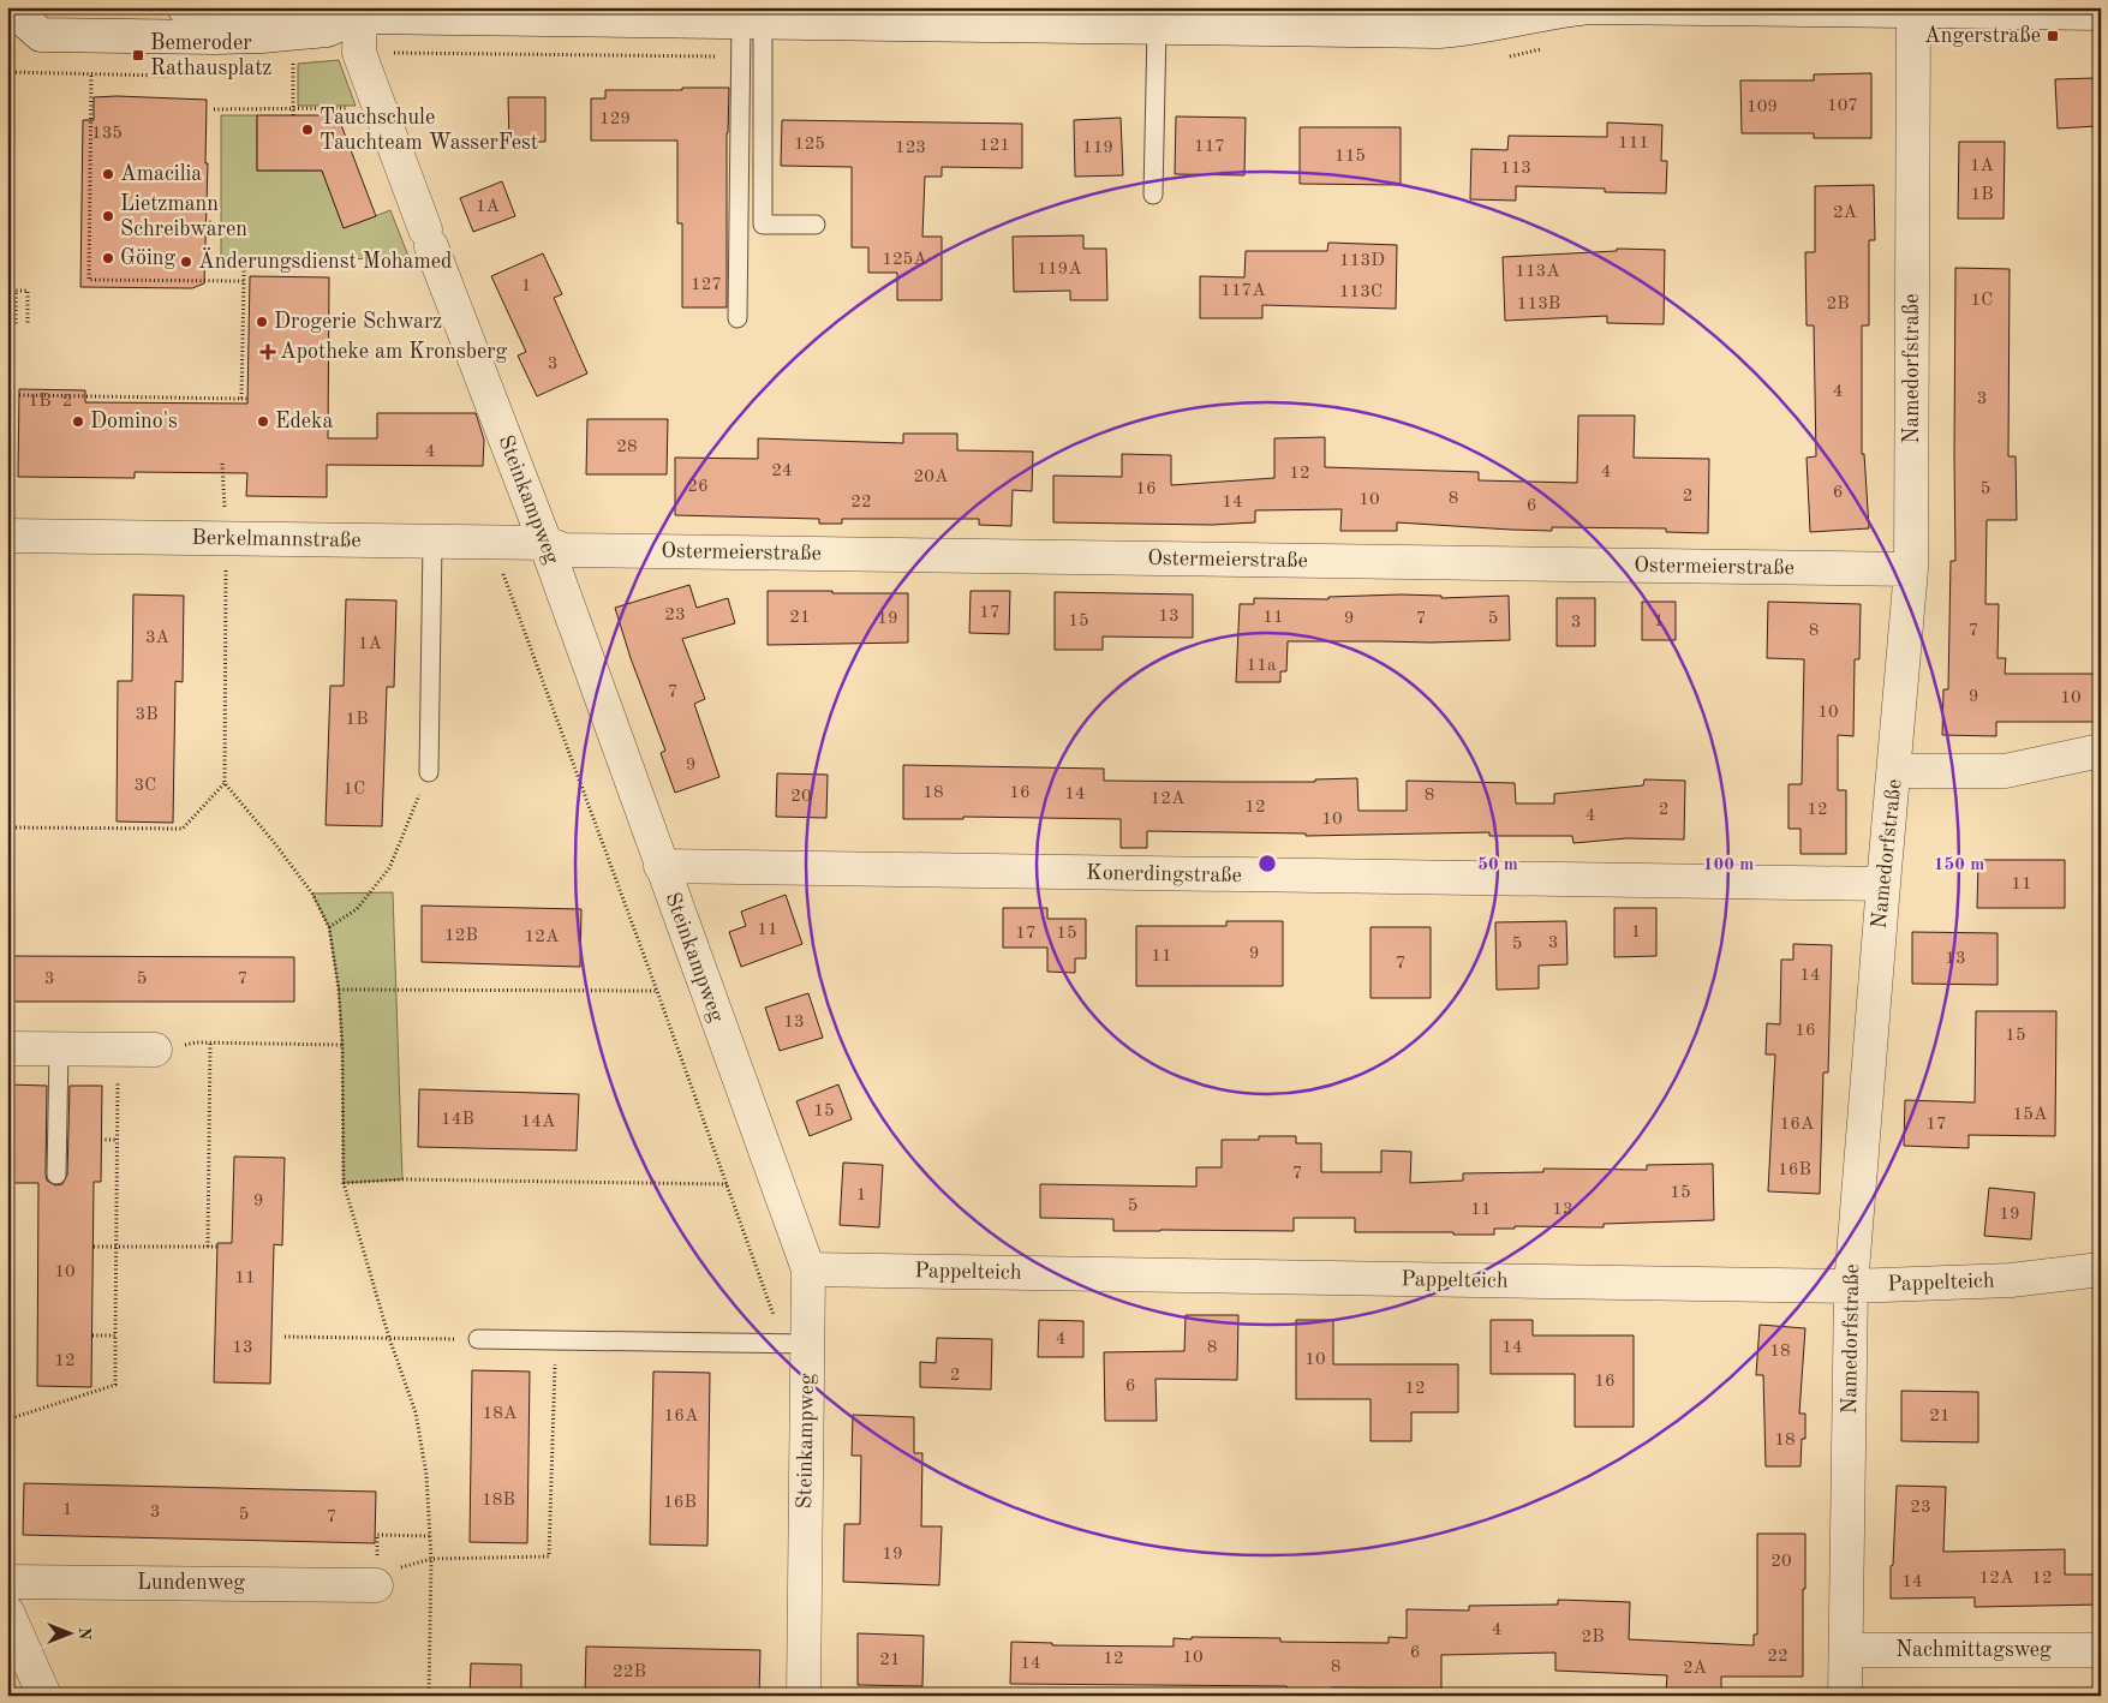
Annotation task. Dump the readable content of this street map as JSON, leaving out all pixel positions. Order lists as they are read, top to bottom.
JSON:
{
  "streets": {
    "street": [
      "Namedorfstraße",
      "Steinkampweg",
      "Berkelmannstraße",
      "Ostermeierstraße",
      "Konerdingstraße",
      "Pappelteich",
      "Lundenweg",
      "Nachmittagsweg"
    ]
  },
  "crossings": [
    ["Namedorfstraße", "Ostermeierstraße"],
    ["Namedorfstraße", "Konerdingstraße"],
    ["Namedorfstraße", "Pappelteich"],
    ["Namedorfstraße", "Nachmittagsweg"],
    ["Steinkampweg", "Berkelmannstraße"],
    ["Steinkampweg", "Ostermeierstraße"],
    ["Steinkampweg", "Konerdingstraße"],
    ["Steinkampweg", "Pappelteich"],
    ["Berkelmannstraße", "Ostermeierstraße"]
  ],
  "places": {
    "transit": ["Angerstraße", "Bemeroder Rathausplatz"],
    "other": [
      "Tauchschule Tauchteam WasserFest",
      "Amacilia",
      "Lietzmann Schreibwaren",
      "Göing",
      "Änderungsdienst Mohamed",
      "Drogerie Schwarz",
      "Domino's",
      "Edeka"
    ],
    "health": ["Apotheke am Kronsberg"]
  },
  "house_numbers": [
    "107",
    "109",
    "129",
    "135",
    "111",
    "125",
    "121",
    "117",
    "123",
    "119",
    "115",
    "1A",
    "113",
    "1B",
    "1A",
    "2A",
    "125A",
    "113D",
    "119A",
    "113A",
    "127",
    "1",
    "117A",
    "113C",
    "1C",
    "113B",
    "2B",
    "3",
    "4",
    "3",
    "1B",
    "2",
    "28",
    "4",
    "24",
    "4",
    "12",
    "20A",
    "26",
    "16",
    "5",
    "6",
    "2",
    "8",
    "10",
    "22",
    "14",
    "6",
    "17",
    "23",
    "13",
    "21",
    "11",
    "19",
    "9",
    "7",
    "5",
    "15",
    "1",
    "3",
    "8",
    "7",
    "3A",
    "1A",
    "11a",
    "7",
    "9",
    "10",
    "10",
    "3B",
    "1B",
    "9",
    "3C",
    "1C",
    "18",
    "16",
    "14",
    "8",
    "20",
    "12A",
    "12",
    "2",
    "12",
    "4",
    "10",
    "11",
    "11",
    "1",
    "17",
    "15",
    "12B",
    "12A",
    "3",
    "5",
    "9",
    "11",
    "13",
    "7",
    "14",
    "3",
    "5",
    "7",
    "13",
    "16",
    "15",
    "15",
    "15A",
    "14B",
    "14A",
    "16A",
    "17",
    "16B",
    "7",
    "15",
    "1",
    "9",
    "5",
    "11",
    "13",
    "19",
    "10",
    "11",
    "4",
    "13",
    "8",
    "14",
    "18",
    "10",
    "12",
    "2",
    "16",
    "6",
    "12",
    "18A",
    "16A",
    "21",
    "18",
    "18B",
    "16B",
    "23",
    "1",
    "3",
    "5",
    "7",
    "19",
    "20",
    "12A",
    "12",
    "14",
    "4",
    "2B",
    "6",
    "22",
    "10",
    "12",
    "21",
    "14",
    "8",
    "2A",
    "22B"
  ],
  "north": "right",
  "rings": ["50 m", "100 m", "150 m"]
}
